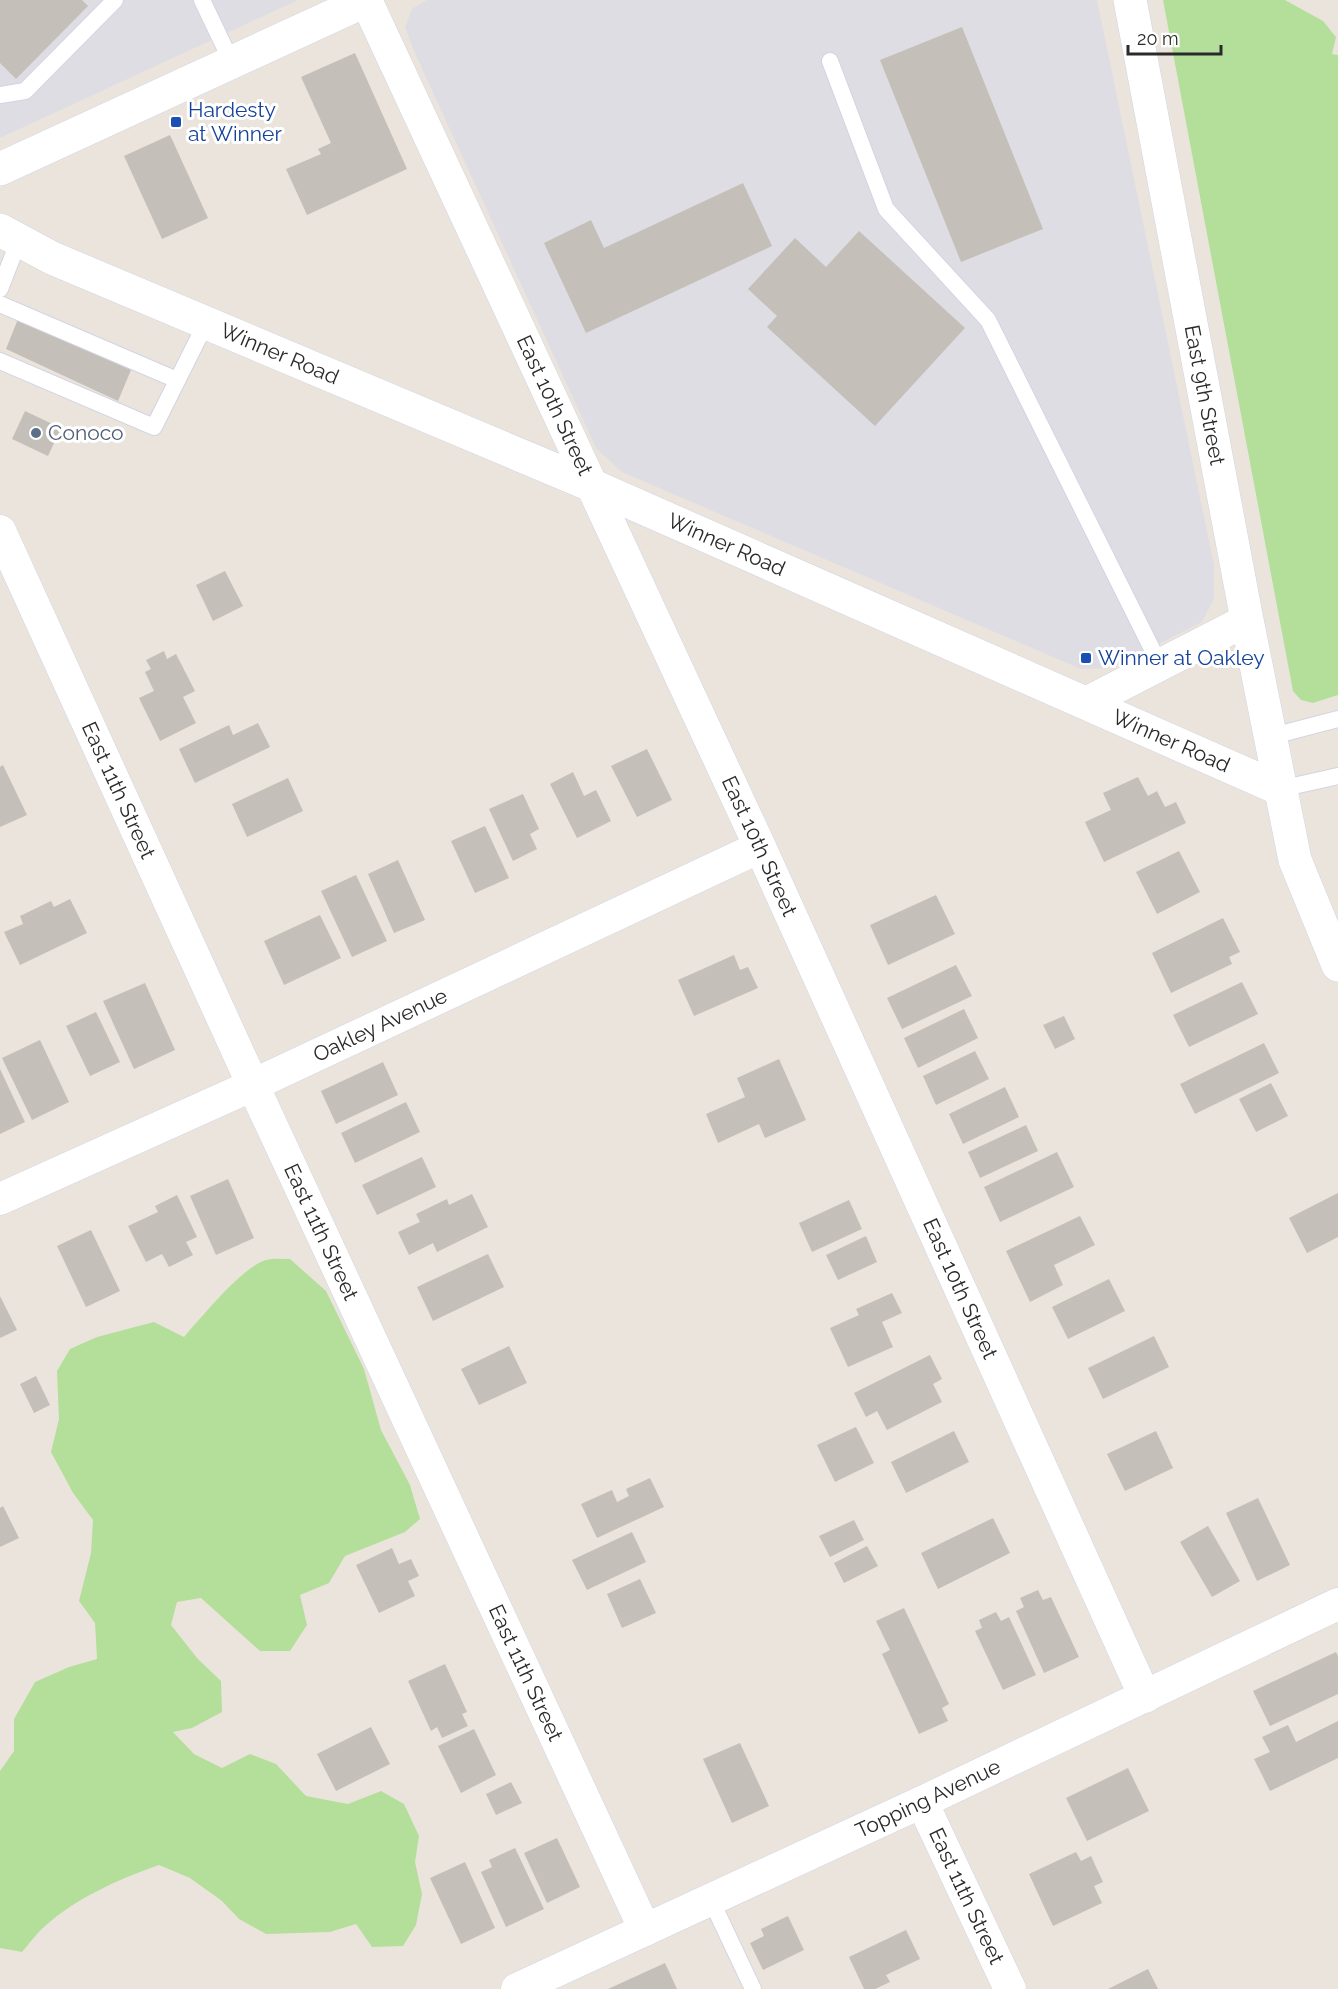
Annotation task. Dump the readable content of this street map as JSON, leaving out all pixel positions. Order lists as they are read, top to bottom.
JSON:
{
  "streets": {
    "main road": ["Winner Road", "East 9th Street"],
    "street": [
      "East 10th Street",
      "East 11th Street",
      "Oakley Avenue",
      "Topping Avenue"
    ]
  },
  "crossings": [
    ["Winner Road", "East 9th Street"],
    ["Winner Road", "East 10th Street"],
    ["East 10th Street", "Oakley Avenue"],
    ["East 10th Street", "Topping Avenue"],
    ["East 11th Street", "Oakley Avenue"],
    ["East 11th Street", "Topping Avenue"]
  ],
  "places": {
    "transit": ["Hardesty at Winner", "Winner at Oakley"],
    "other": ["Conoco"]
  },
  "scale_bar": "20 m"
}
